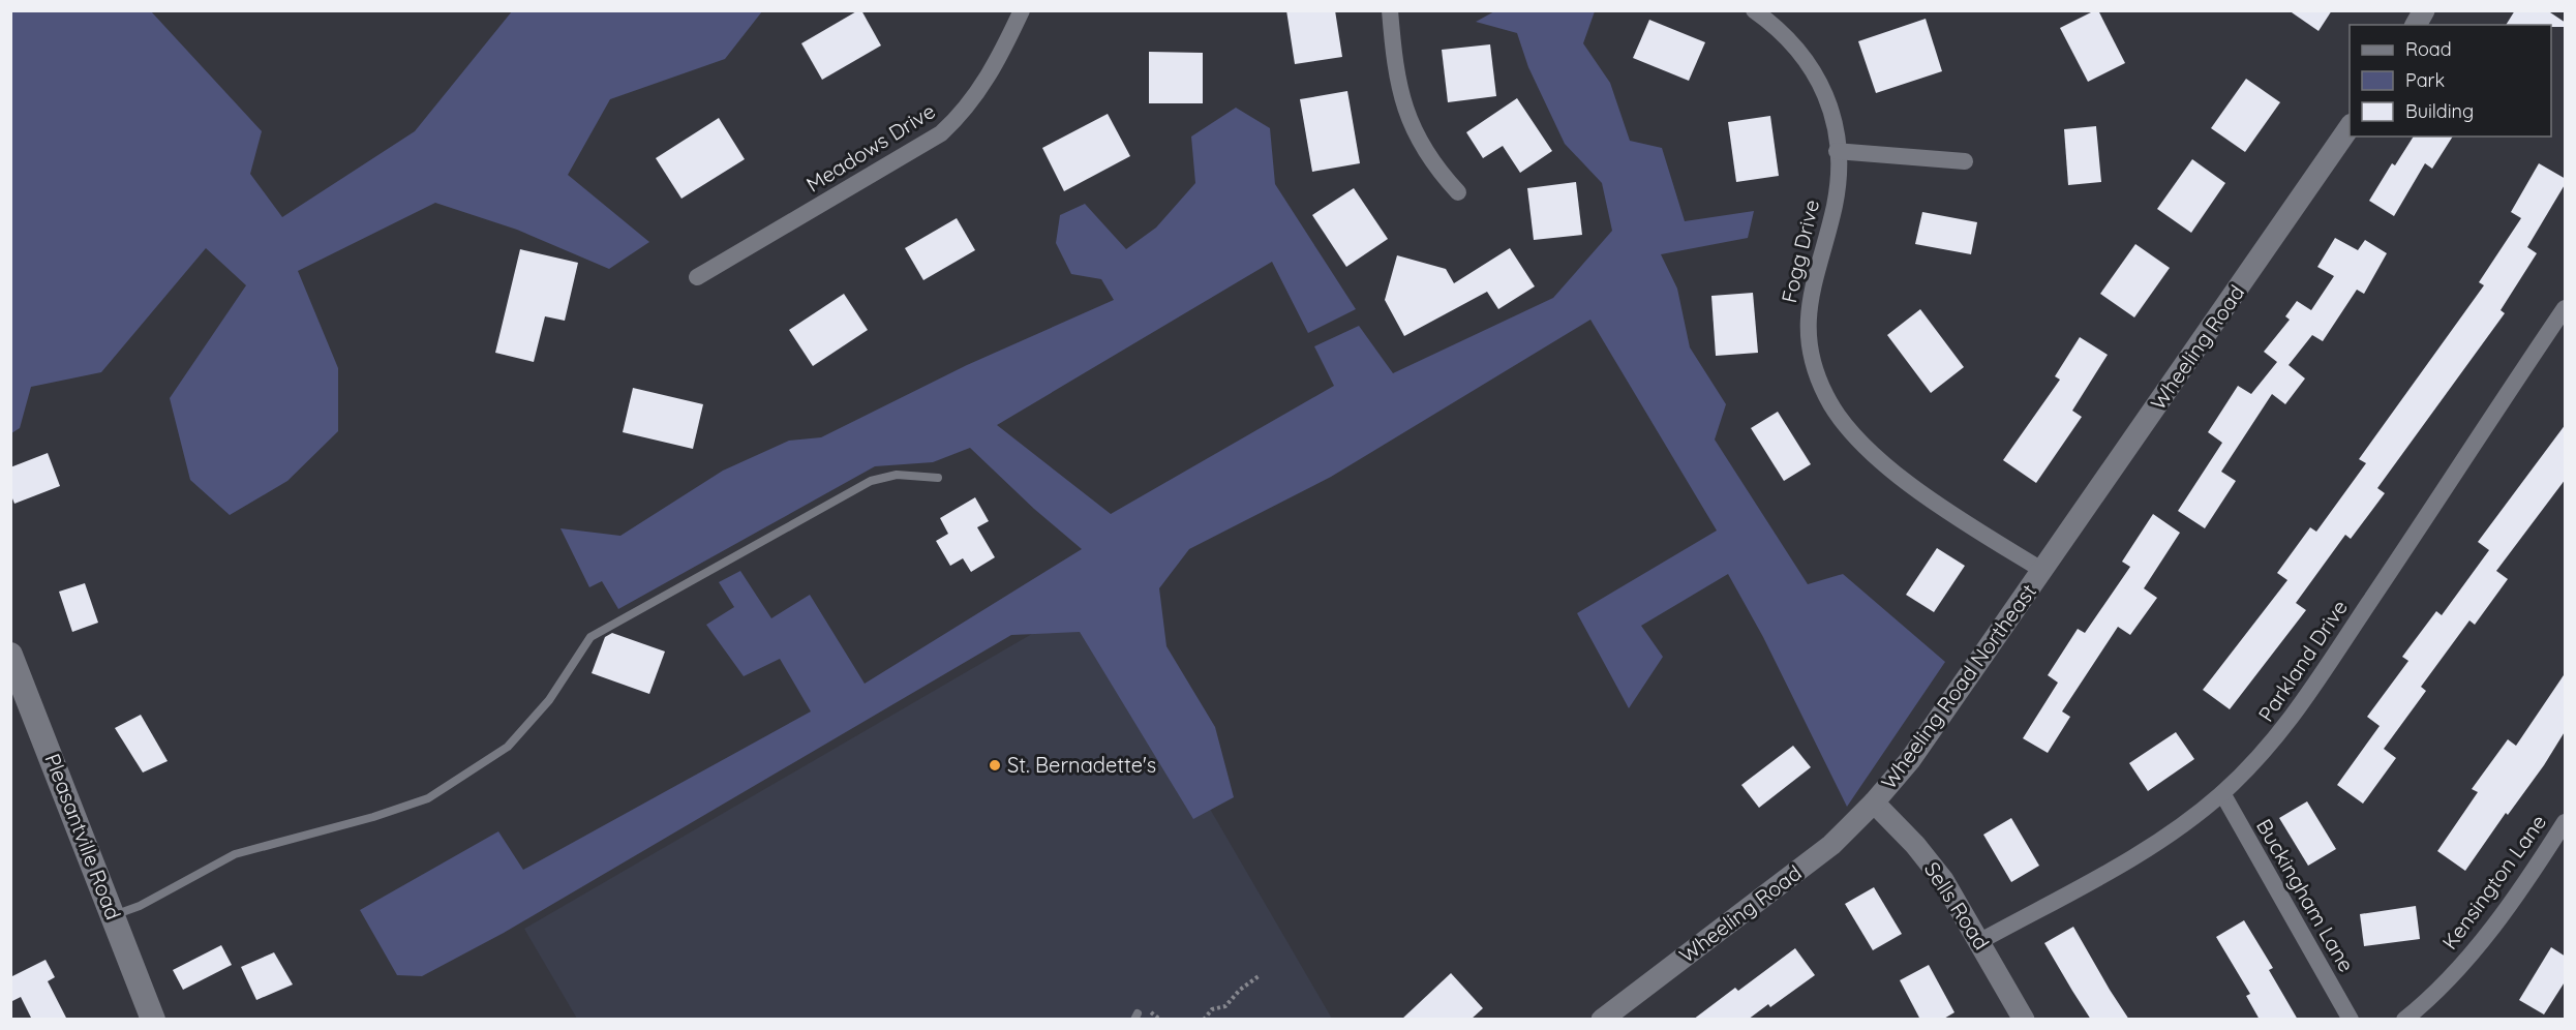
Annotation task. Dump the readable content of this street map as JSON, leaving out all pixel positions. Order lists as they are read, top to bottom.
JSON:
{
  "streets": {
    "main road": ["Pleasantville Road"],
    "street": [
      "Meadows Drive",
      "Fogg Drive",
      "Wheeling Road",
      "Parkland Drive",
      "Wheeling Road Northeast",
      "Kensington Lane",
      "Buckingham Lane",
      "Sells Road"
    ]
  },
  "crossings": [
    ["Fogg Drive", "Wheeling Road"],
    ["Fogg Drive", "Wheeling Road Northeast"],
    ["Wheeling Road", "Wheeling Road Northeast"],
    ["Wheeling Road", "Sells Road"],
    ["Parkland Drive", "Buckingham Lane"],
    ["Parkland Drive", "Sells Road"],
    ["Wheeling Road Northeast", "Sells Road"]
  ],
  "places": ["St. Bernadette's"],
  "legend": ["Road", "Park", "Building"]
}
